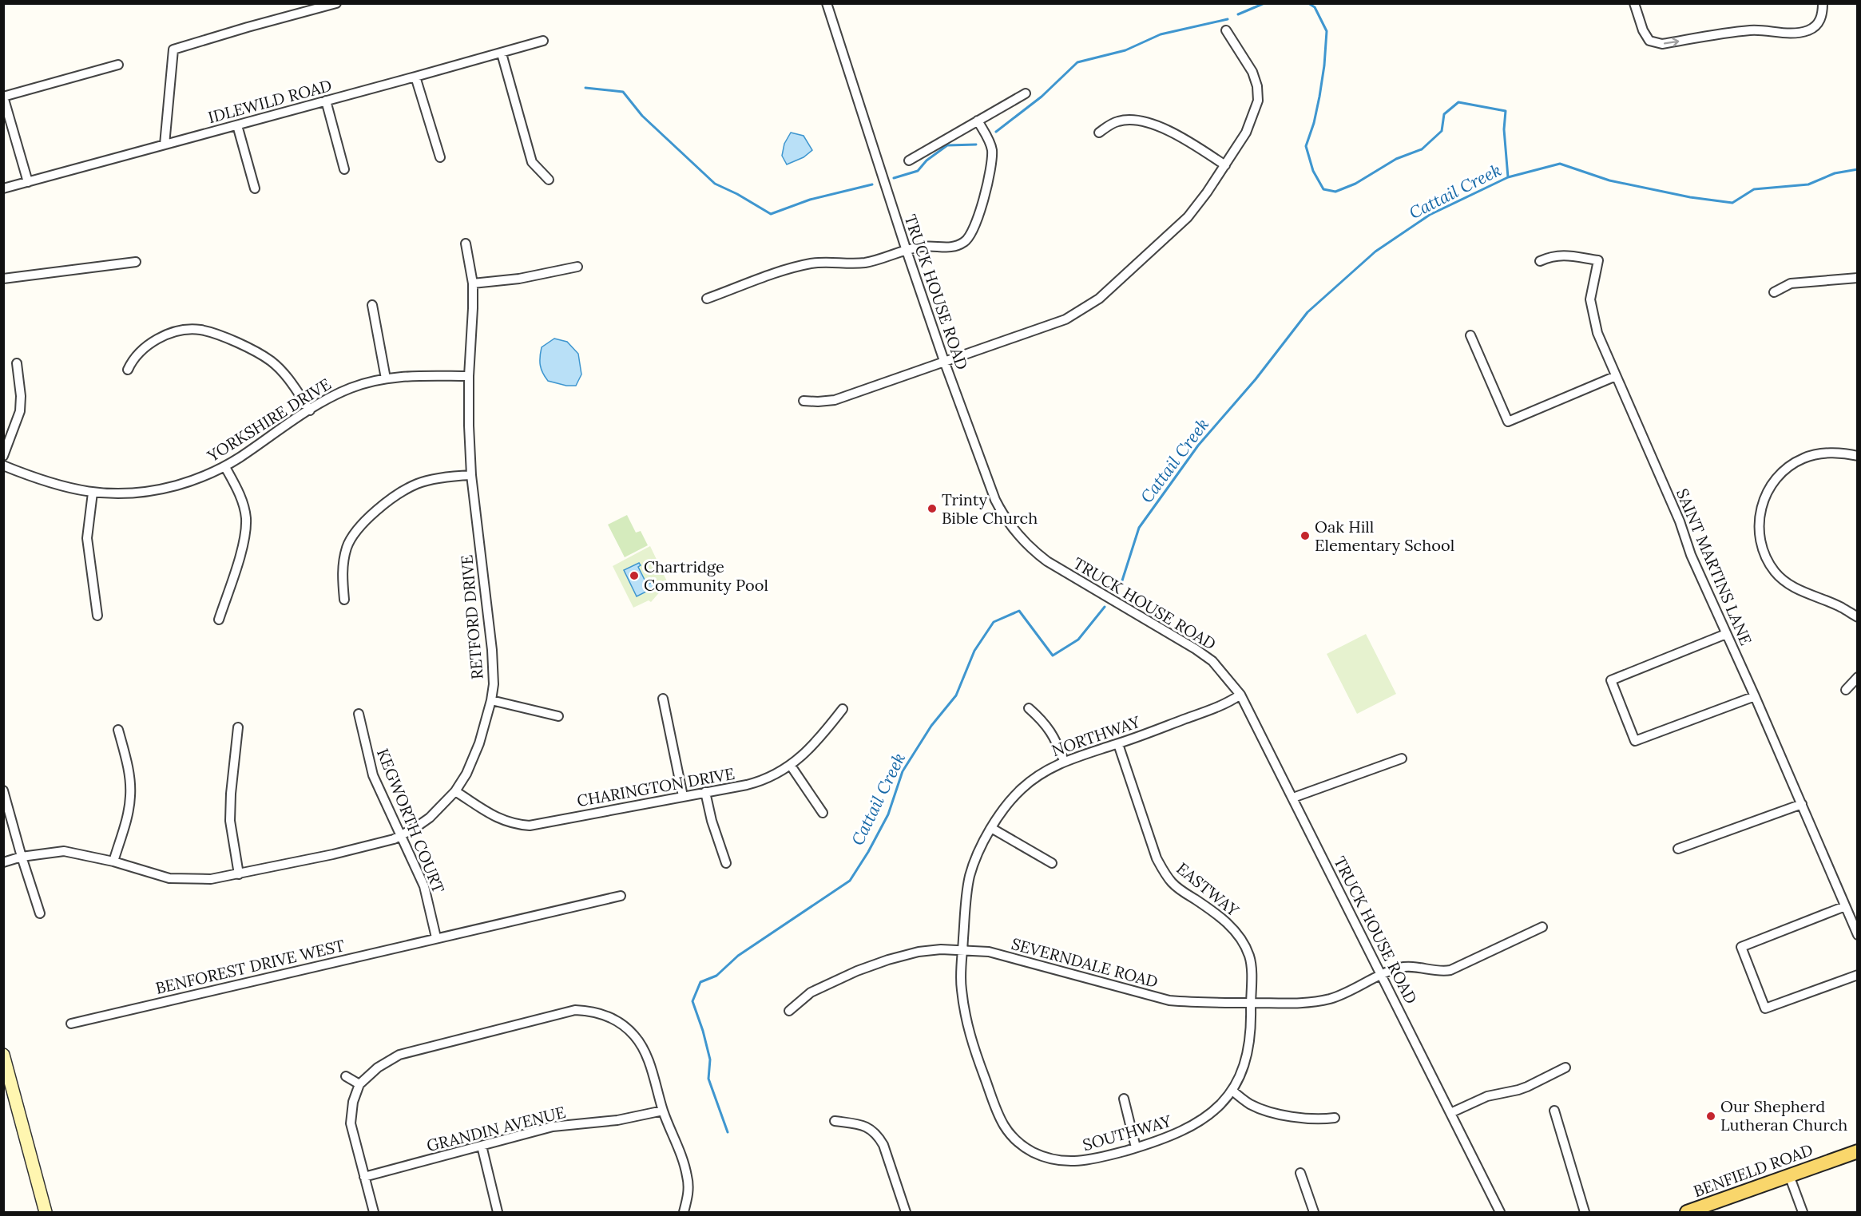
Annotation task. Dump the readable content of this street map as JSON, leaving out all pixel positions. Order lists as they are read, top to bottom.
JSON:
{
  "streets": {
    "main road": ["BENFIELD ROAD"],
    "street": [
      "IDLEWILD ROAD",
      "TRUCK HOUSE ROAD",
      "YORKSHIRE DRIVE",
      "SAINT MARTINS LANE",
      "RETFORD DRIVE",
      "NORTHWAY",
      "CHARINGTON DRIVE",
      "KEGWORTH COURT",
      "EASTWAY",
      "SEVERNDALE ROAD",
      "BENFOREST DRIVE WEST",
      "GRANDIN AVENUE",
      "SOUTHWAY"
    ]
  },
  "crossings": [
    ["TRUCK HOUSE ROAD", "NORTHWAY"],
    ["TRUCK HOUSE ROAD", "SEVERNDALE ROAD"],
    ["YORKSHIRE DRIVE", "RETFORD DRIVE"],
    ["RETFORD DRIVE", "CHARINGTON DRIVE"],
    ["RETFORD DRIVE", "KEGWORTH COURT"],
    ["NORTHWAY", "EASTWAY"],
    ["NORTHWAY", "SEVERNDALE ROAD"],
    ["NORTHWAY", "SOUTHWAY"],
    ["KEGWORTH COURT", "BENFOREST DRIVE WEST"],
    ["EASTWAY", "SEVERNDALE ROAD"],
    ["EASTWAY", "SOUTHWAY"],
    ["SEVERNDALE ROAD", "SOUTHWAY"]
  ],
  "water": ["Cattail Creek"],
  "places": [
    "Trinty Bible Church",
    "Oak Hill Elementary School",
    "Chartridge Community Pool",
    "Our Shepherd Lutheran Church"
  ]
}
